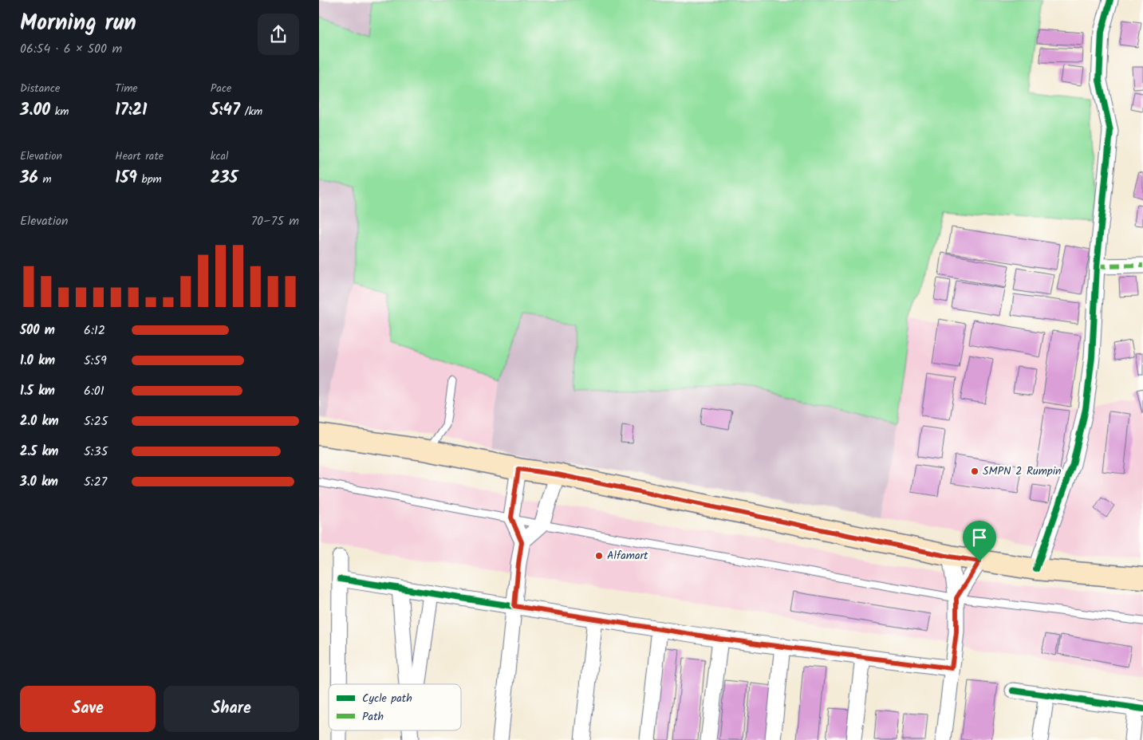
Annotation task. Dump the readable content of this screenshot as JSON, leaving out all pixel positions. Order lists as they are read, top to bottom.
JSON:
{
  "places": ["SMPN 2 Rumpin", "Alfamart"],
  "legend": ["Cycle path", "Path"],
  "page": {
    "heading": ["Morning run", "06:54 · 6 × 500 m"],
    "stats": [
      ["Distance", "3.00 km"],
      ["Time", "17:21"],
      ["Pace", "5:47 /km"],
      ["Elevation", "36 m"],
      ["Heart rate", "159 bpm"],
      ["kcal", "235"]
    ],
    "chart": ["Elevation", "70–75 m"],
    "list": [
      {
        "name": "500 m",
        "note": "6:12"
      },
      {
        "name": "1.0 km",
        "note": "5:59"
      },
      {
        "name": "1.5 km",
        "note": "6:01"
      },
      {
        "name": "2.0 km",
        "note": "5:25"
      },
      {
        "name": "2.5 km",
        "note": "5:35"
      },
      {
        "name": "3.0 km",
        "note": "5:27"
      }
    ],
    "buttons": ["Save", "Share"]
  }
}
